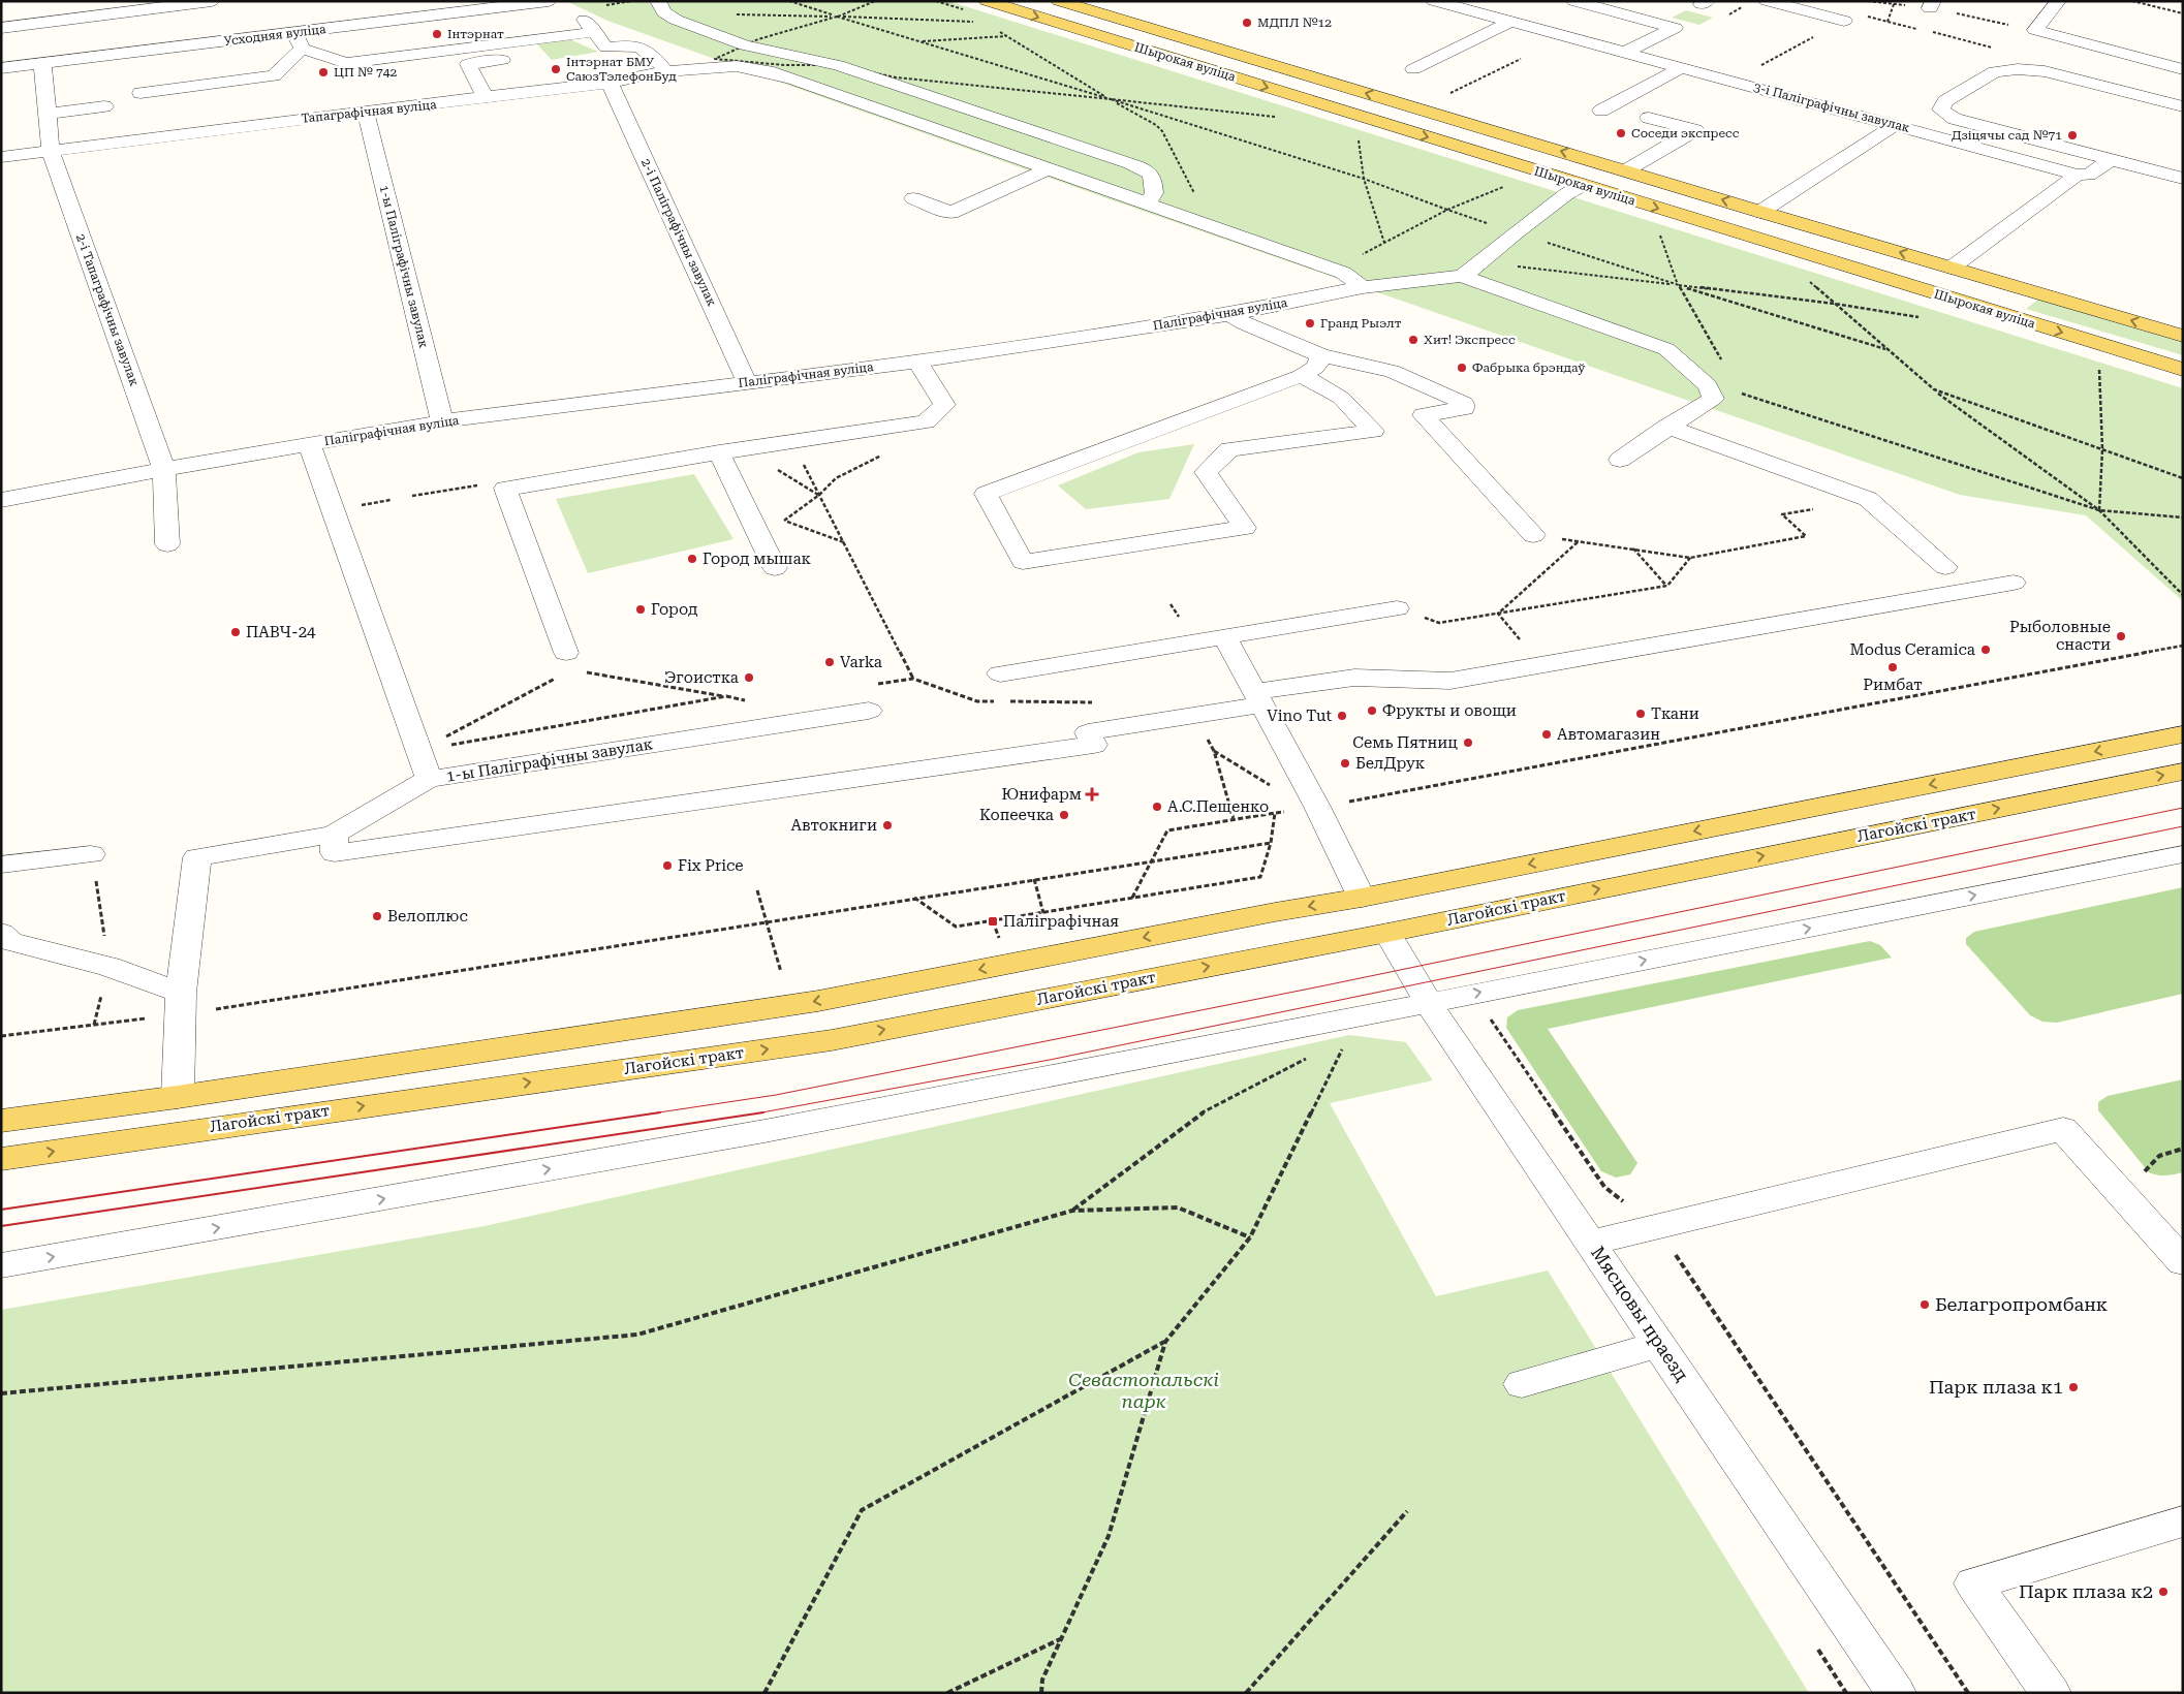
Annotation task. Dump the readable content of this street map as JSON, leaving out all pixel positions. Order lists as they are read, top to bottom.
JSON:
{
  "streets": {
    "main road": ["Шырокая вуліца", "Лагойскі тракт"],
    "street": [
      "Усходняя вуліца",
      "3-і Паліграфічны завулак",
      "Тапаграфічная вуліца",
      "2-і Паліграфічны завулак",
      "1-ы Паліграфічны завулак",
      "2-і Тапаграфічны завулак",
      "Паліграфічная вуліца",
      "Мясцовы праезд"
    ]
  },
  "crossings": [
    ["Усходняя вуліца", "2-і Тапаграфічны завулак"],
    ["Шырокая вуліца", "Паліграфічная вуліца"],
    ["Тапаграфічная вуліца", "2-і Паліграфічны завулак"],
    ["Тапаграфічная вуліца", "1-ы Паліграфічны завулак"],
    ["Тапаграфічная вуліца", "2-і Тапаграфічны завулак"],
    ["Тапаграфічная вуліца", "Паліграфічная вуліца"],
    ["2-і Паліграфічны завулак", "Паліграфічная вуліца"],
    ["1-ы Паліграфічны завулак", "Паліграфічная вуліца"],
    ["2-і Тапаграфічны завулак", "Паліграфічная вуліца"],
    ["Лагойскі тракт", "Мясцовы праезд"]
  ],
  "parks": ["Севастопальскі парк"],
  "places": {
    "other": [
      "МДПЛ №12",
      "Інтэрнат",
      "Інтэрнат БМУ СаюзТэлефонБуд",
      "ЦП № 742",
      "Соседи экспресс",
      "Дзіцячы сад №71",
      "Гранд Рыэлт",
      "Хит! Экспресс",
      "Фабрыка брэндаў",
      "Город мышак",
      "Город",
      "ПАВЧ-24",
      "Рыболовные снасти",
      "Modus Ceramica",
      "Varka",
      "Римбат",
      "Эгоистка",
      "Фрукты и овощи",
      "Ткани",
      "Vino Tut",
      "Автомагазин",
      "Семь Пятниц",
      "БелДрук",
      "А.С.Пещенко",
      "Копеечка",
      "Автокниги",
      "Fix Price",
      "Велоплюс",
      "Белагропромбанк",
      "Парк плаза к1",
      "Парк плаза к2"
    ],
    "health": ["Юнифарм"],
    "transit": ["Паліграфічная"]
  }
}
